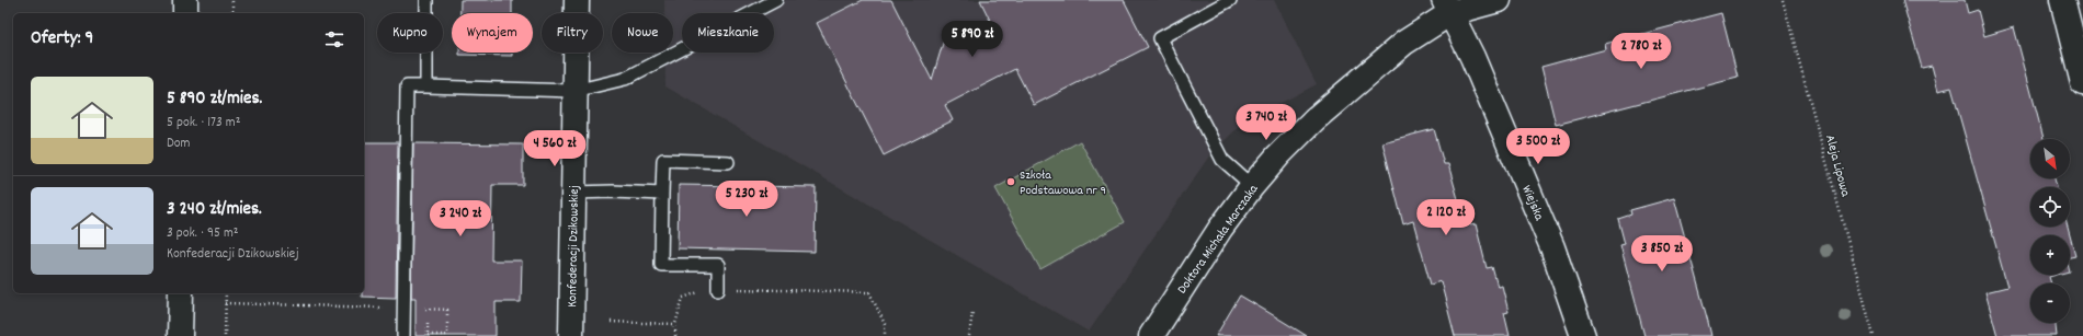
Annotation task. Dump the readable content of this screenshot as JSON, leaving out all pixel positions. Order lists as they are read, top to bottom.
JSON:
{
  "streets": {
    "street": ["Wiejska", "Doktora Michała Marczaka", "Konfederacji Dzikowskiej"],
    "path": ["Aleja Lipowa"]
  },
  "crossings": [
    ["Wiejska", "Doktora Michała Marczaka"]
  ],
  "places": ["Szkoła Podstawowa nr 9"],
  "north": "bottom right",
  "page": {
    "chip": [
      "Kupno",
      "Wynajem",
      "Filtry",
      "Nowe",
      "Mieszkanie"
    ],
    "heading": "Oferty: 9",
    "price": [
      "5 890 zł",
      "2 780 zł",
      "3 740 zł",
      "3 500 zł",
      "4 560 zł",
      "5 230 zł",
      "2 120 zł",
      "3 240 zł",
      "3 850 zł"
    ],
    "list": [
      {
        "name": "5 890 zł/mies.",
        "note": "5 pok. · 173 m² · Dom"
      },
      {
        "name": "3 240 zł/mies.",
        "note": "3 pok. · 95 m² · Konfederacji Dzikowskiej"
      }
    ],
    "map_buttons": ["+", "−"]
  }
}
